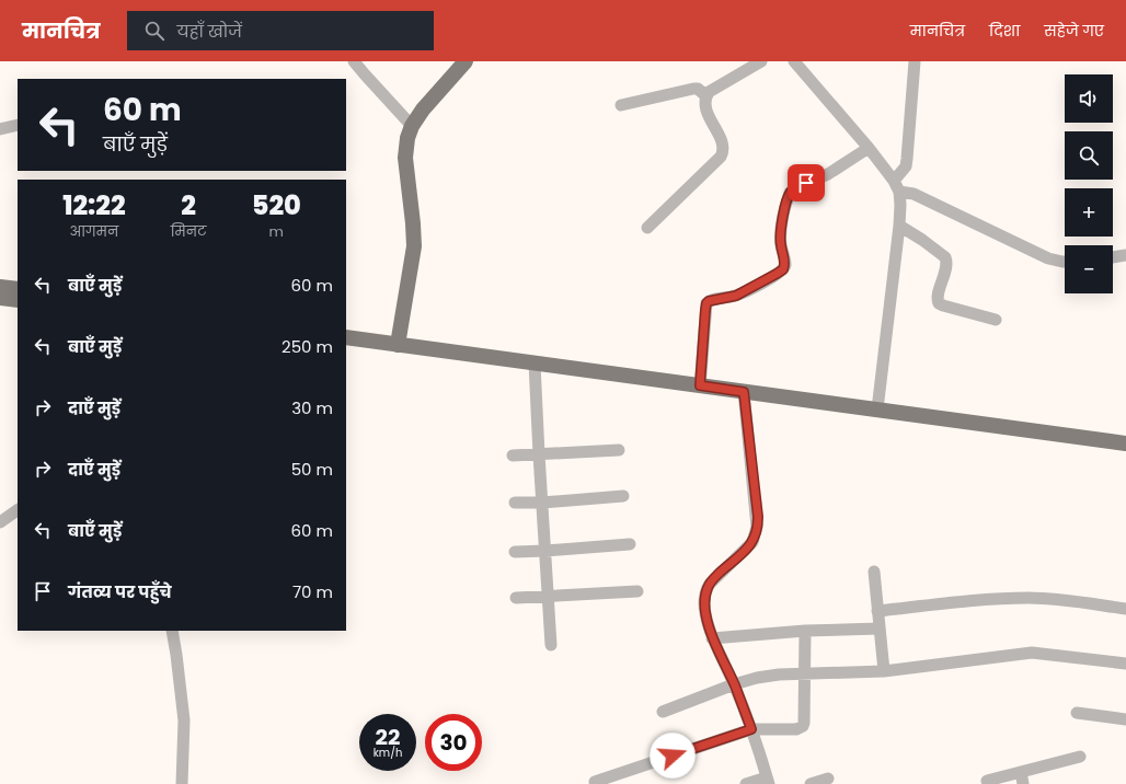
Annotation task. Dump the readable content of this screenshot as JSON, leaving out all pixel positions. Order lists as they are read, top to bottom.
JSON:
{
  "page": {
    "header": "मानचित्र",
    "search": "यहाँ खोजें",
    "nav": ["मानचित्र", "दिशा", "सहेजे गए"],
    "map_buttons": ["+", "−"],
    "turn": ["60 m", "बाएँ मुड़ें"],
    "eta": [
      "12:22",
      "आगमन",
      "2",
      "मिनट",
      "520",
      "m"
    ],
    "list": [
      {
        "name": "बाएँ मुड़ें",
        "value": "60 m"
      },
      {
        "name": "बाएँ मुड़ें",
        "value": "250 m"
      },
      {
        "name": "दाएँ मुड़ें",
        "value": "30 m"
      },
      {
        "name": "दाएँ मुड़ें",
        "value": "50 m"
      },
      {
        "name": "बाएँ मुड़ें",
        "value": "60 m"
      },
      {
        "name": "गंतव्य पर पहुँचे",
        "value": "70 m"
      }
    ],
    "speed": "22 km/h",
    "limit": "30"
  }
}
